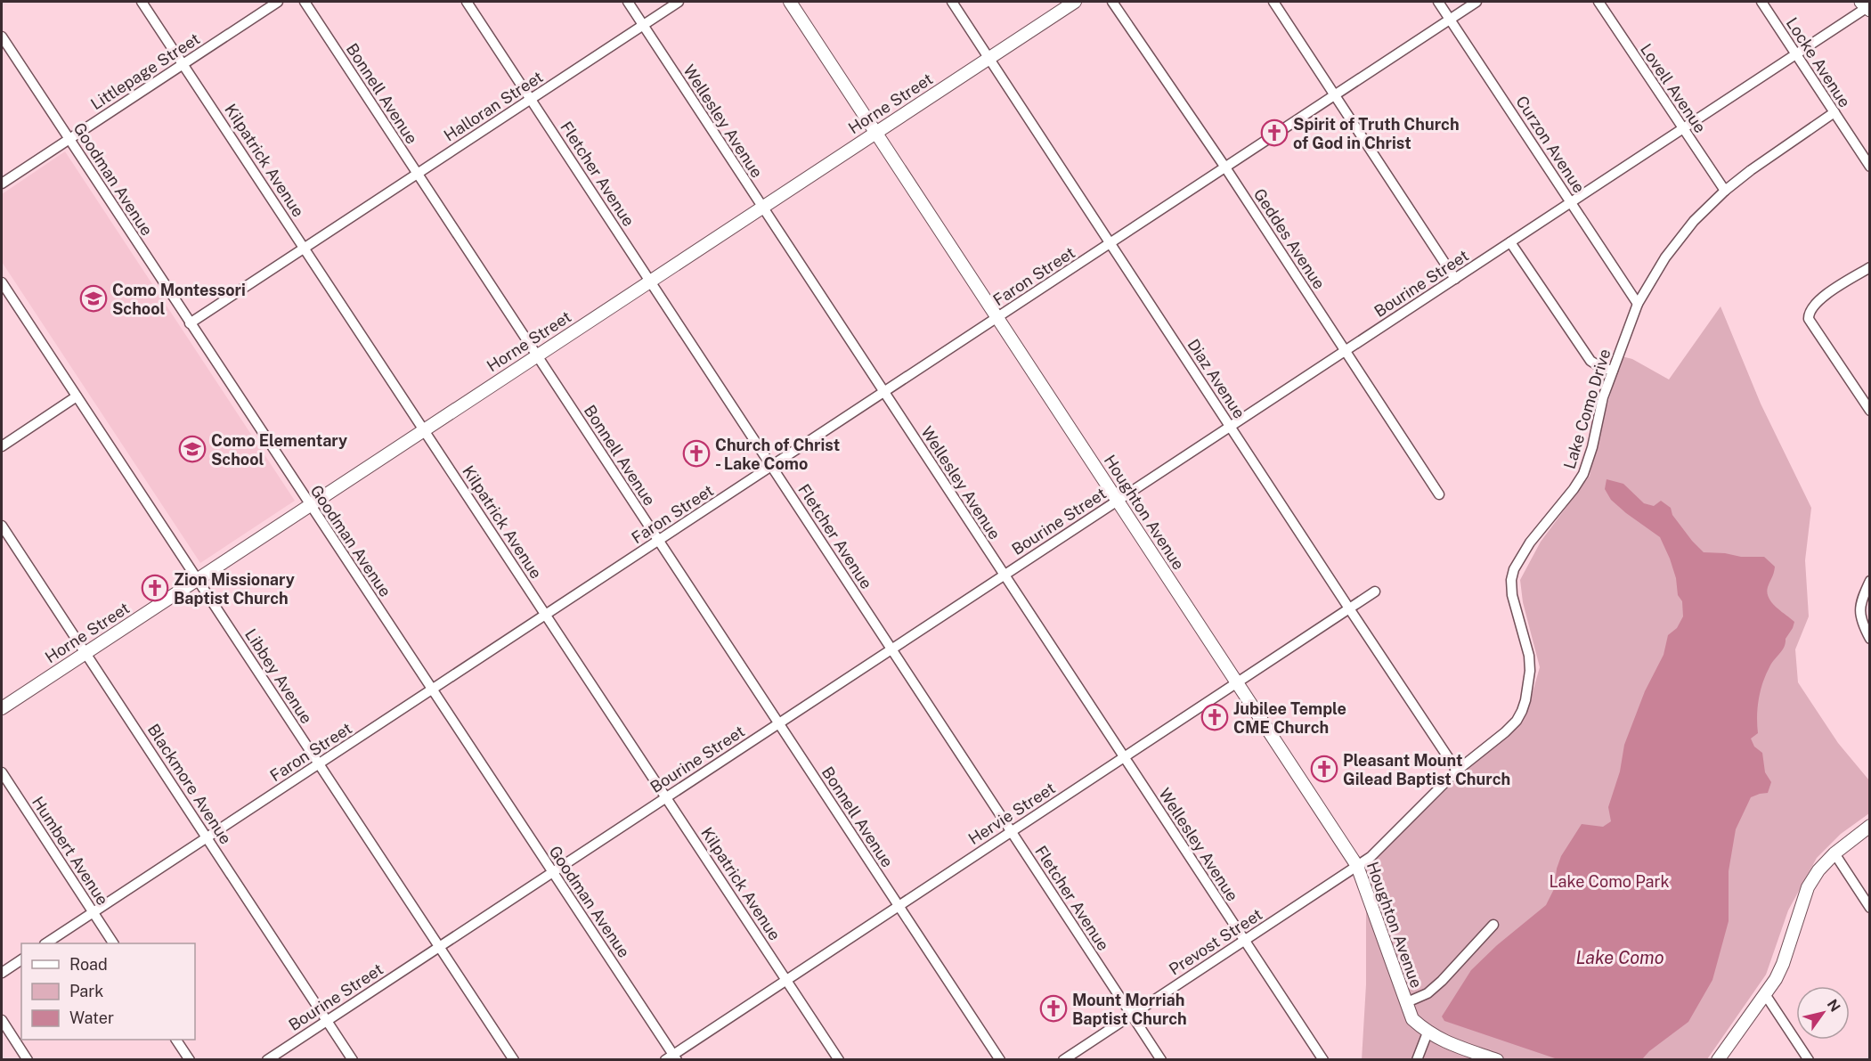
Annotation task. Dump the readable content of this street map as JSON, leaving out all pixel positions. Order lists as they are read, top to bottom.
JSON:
{
  "streets": {
    "street": [
      "Locke Avenue",
      "Littlepage Street",
      "Lovell Avenue",
      "Bonnell Avenue",
      "Horne Street",
      "Halloran Street",
      "Wellesley Avenue",
      "Curzon Avenue",
      "Kilpatrick Avenue",
      "Fletcher Avenue",
      "Goodman Avenue",
      "Geddes Avenue",
      "Faron Street",
      "Bourine Street",
      "Diaz Avenue",
      "Lake Como Drive",
      "Houghton Avenue",
      "Libbey Avenue",
      "Blackmore Avenue",
      "Hervie Street",
      "Humbert Avenue",
      "Prevost Street"
    ]
  },
  "crossings": [
    ["Locke Avenue", "Bourine Street"],
    ["Locke Avenue", "Lake Como Drive"],
    ["Littlepage Street", "Kilpatrick Avenue"],
    ["Littlepage Street", "Goodman Avenue"],
    ["Lovell Avenue", "Bourine Street"],
    ["Lovell Avenue", "Lake Como Drive"],
    ["Bonnell Avenue", "Horne Street"],
    ["Bonnell Avenue", "Halloran Street"],
    ["Bonnell Avenue", "Faron Street"],
    ["Bonnell Avenue", "Bourine Street"],
    ["Bonnell Avenue", "Hervie Street"],
    ["Horne Street", "Wellesley Avenue"],
    ["Horne Street", "Kilpatrick Avenue"],
    ["Horne Street", "Fletcher Avenue"],
    ["Horne Street", "Goodman Avenue"],
    ["Horne Street", "Diaz Avenue"],
    ["Horne Street", "Houghton Avenue"],
    ["Horne Street", "Libbey Avenue"],
    ["Horne Street", "Blackmore Avenue"],
    ["Halloran Street", "Wellesley Avenue"],
    ["Halloran Street", "Kilpatrick Avenue"],
    ["Halloran Street", "Fletcher Avenue"],
    ["Halloran Street", "Goodman Avenue"],
    ["Wellesley Avenue", "Faron Street"],
    ["Wellesley Avenue", "Bourine Street"],
    ["Wellesley Avenue", "Hervie Street"],
    ["Wellesley Avenue", "Prevost Street"],
    ["Curzon Avenue", "Faron Street"],
    ["Curzon Avenue", "Bourine Street"],
    ["Curzon Avenue", "Lake Como Drive"],
    ["Kilpatrick Avenue", "Faron Street"],
    ["Kilpatrick Avenue", "Bourine Street"],
    ["Kilpatrick Avenue", "Hervie Street"],
    ["Fletcher Avenue", "Faron Street"],
    ["Fletcher Avenue", "Bourine Street"],
    ["Fletcher Avenue", "Hervie Street"],
    ["Fletcher Avenue", "Prevost Street"],
    ["Goodman Avenue", "Faron Street"],
    ["Goodman Avenue", "Bourine Street"],
    ["Goodman Avenue", "Hervie Street"],
    ["Geddes Avenue", "Faron Street"],
    ["Geddes Avenue", "Bourine Street"],
    ["Faron Street", "Diaz Avenue"],
    ["Faron Street", "Houghton Avenue"],
    ["Faron Street", "Libbey Avenue"],
    ["Faron Street", "Blackmore Avenue"],
    ["Faron Street", "Humbert Avenue"],
    ["Bourine Street", "Diaz Avenue"],
    ["Bourine Street", "Houghton Avenue"],
    ["Bourine Street", "Libbey Avenue"],
    ["Bourine Street", "Blackmore Avenue"],
    ["Diaz Avenue", "Lake Como Drive"],
    ["Diaz Avenue", "Hervie Street"],
    ["Lake Como Drive", "Houghton Avenue"],
    ["Lake Como Drive", "Prevost Street"],
    ["Houghton Avenue", "Hervie Street"],
    ["Houghton Avenue", "Prevost Street"]
  ],
  "water": ["Lake Como"],
  "parks": ["Lake Como Park"],
  "places": {
    "church": [
      "Spirit of Truth Church of God in Christ",
      "Church of Christ - Lake Como",
      "Zion Missionary Baptist Church",
      "Jubilee Temple CME Church",
      "Pleasant Mount Gilead Baptist Church",
      "Mount Morriah Baptist Church"
    ],
    "school or university": ["Como Montessori School", "Como Elementary School"]
  },
  "legend": ["Road", "Park", "Water"],
  "north": "top right"
}
